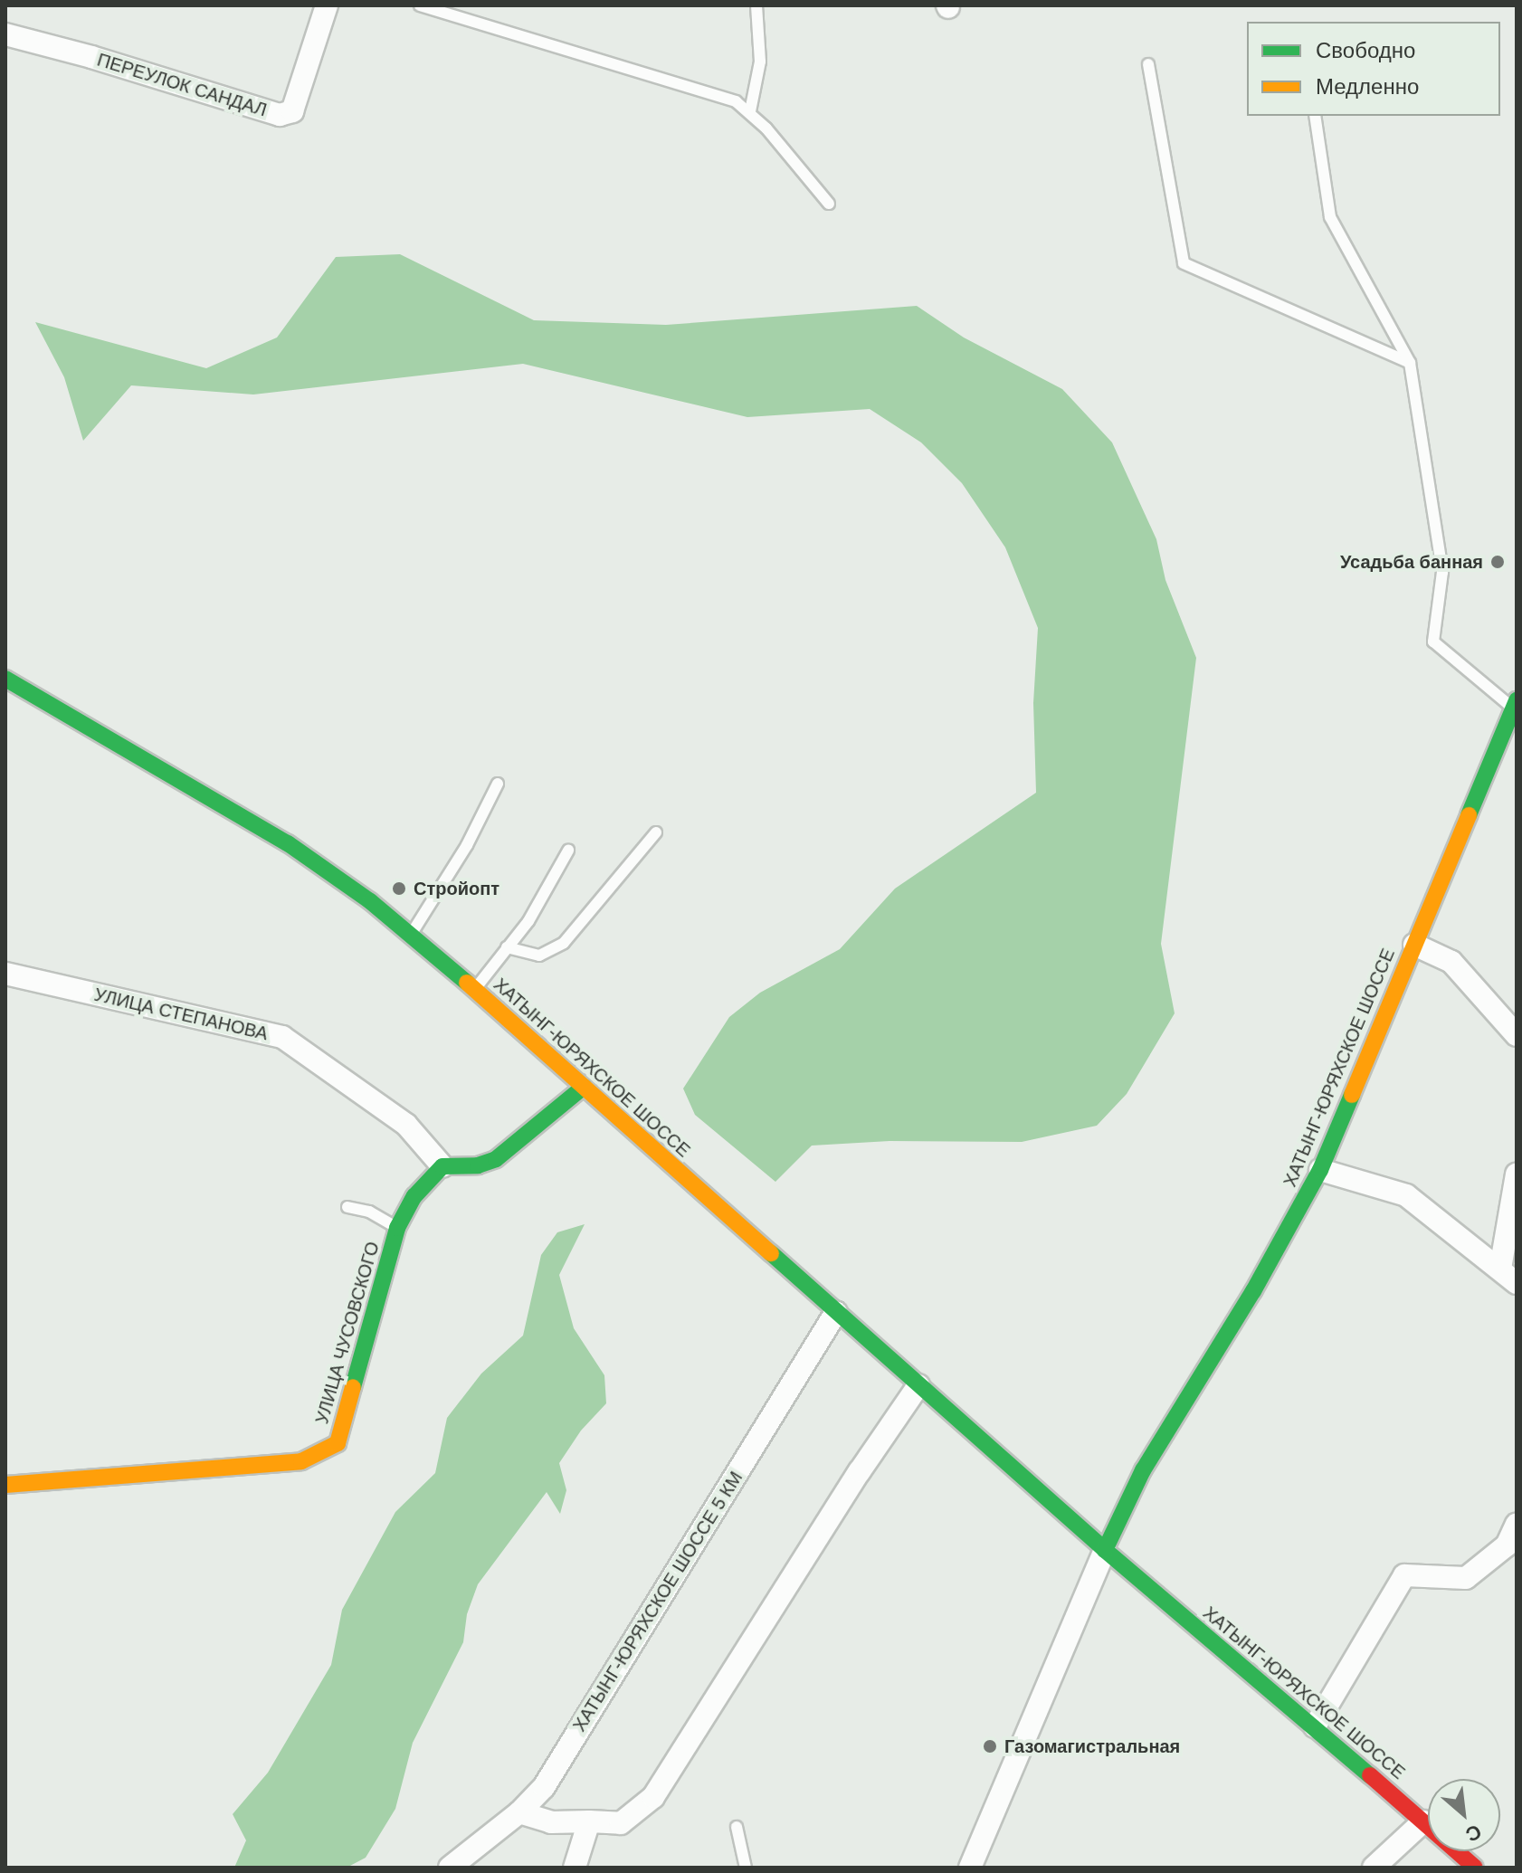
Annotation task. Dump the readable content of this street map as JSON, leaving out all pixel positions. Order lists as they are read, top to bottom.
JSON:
{
  "streets": {
    "main road": ["ХАТЫНГ-ЮРЯХСКОЕ ШОССЕ", "УЛИЦА ЧУСОВСКОГО"],
    "street": ["ПЕРЕУЛОК САНДАЛ", "УЛИЦА СТЕПАНОВА", "ХАТЫНГ-ЮРЯХСКОЕ ШОССЕ 5 КМ"]
  },
  "crossings": [
    ["УЛИЦА СТЕПАНОВА", "УЛИЦА ЧУСОВСКОГО"],
    ["ХАТЫНГ-ЮРЯХСКОЕ ШОССЕ", "ХАТЫНГ-ЮРЯХСКОЕ ШОССЕ 5 КМ"]
  ],
  "places": ["Усадьба банная", "Стройопт", "Газомагистральная"],
  "legend": ["Свободно", "Медленно"],
  "north": "bottom right"
}
